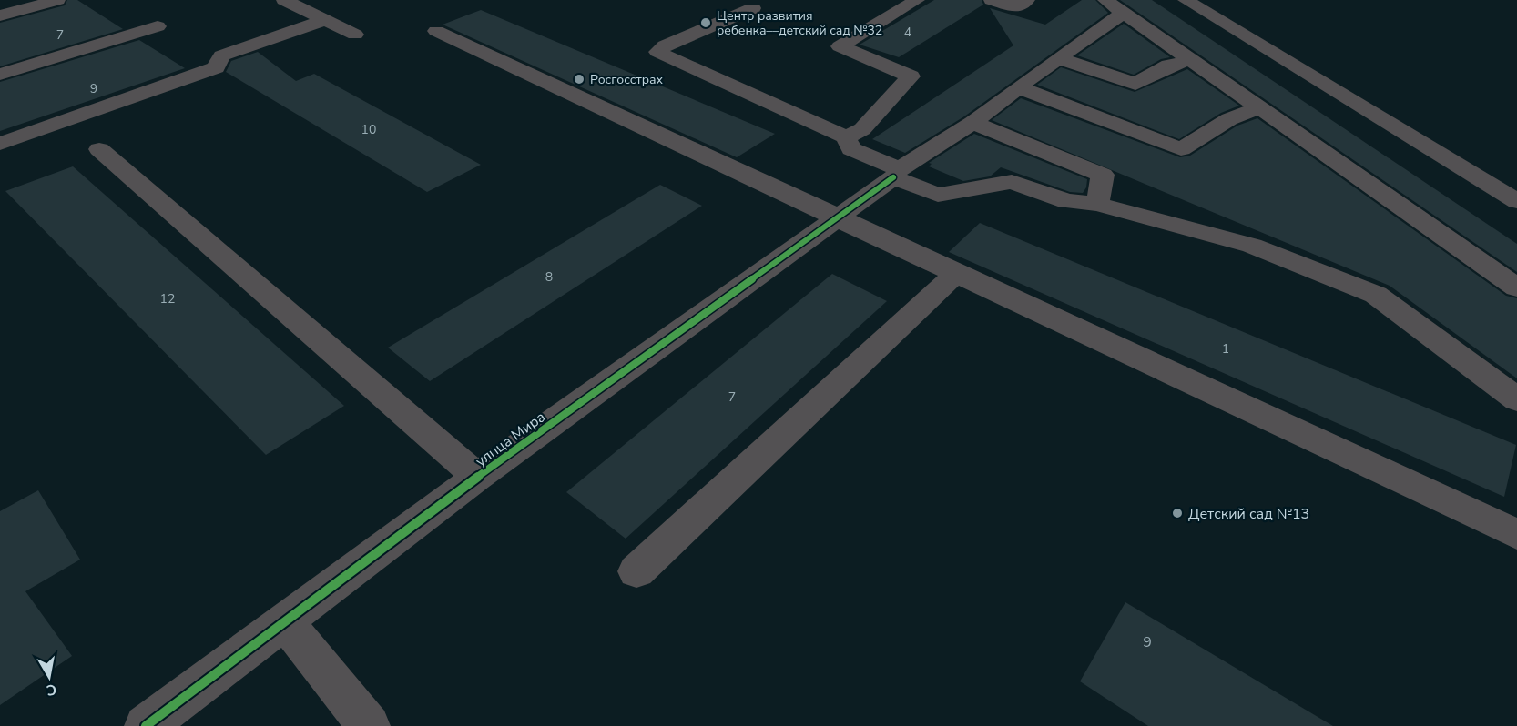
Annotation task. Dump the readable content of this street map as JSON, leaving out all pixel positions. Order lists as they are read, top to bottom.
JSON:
{
  "streets": {
    "street": ["улица Мира"]
  },
  "places": ["Центр развития ребенка––детский сад №32", "Росгосстрах", "Детский сад №13"],
  "house_numbers": [
    "4",
    "7",
    "9",
    "10",
    "8",
    "12",
    "1",
    "7",
    "9"
  ],
  "north": "bottom"
}
